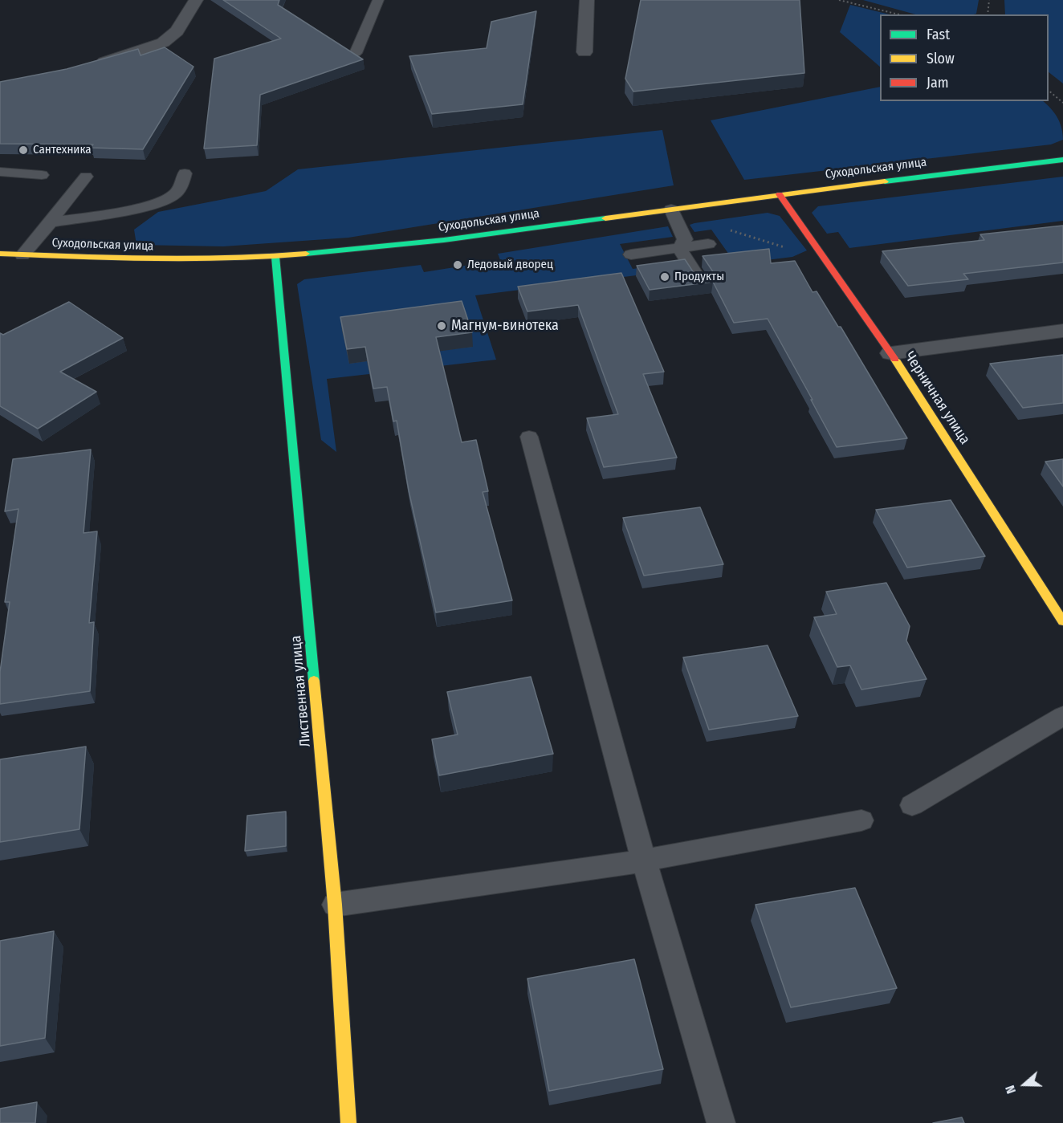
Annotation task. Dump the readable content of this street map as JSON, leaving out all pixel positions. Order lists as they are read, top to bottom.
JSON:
{
  "streets": {
    "street": ["Суходольская улица", "Черничная улица", "Лиственная улица"]
  },
  "crossings": [
    ["Суходольская улица", "Черничная улица"],
    ["Суходольская улица", "Лиственная улица"]
  ],
  "places": [
    "Сантехника",
    "Ледовый дворец",
    "Продукты",
    "Магнум-винотека"
  ],
  "legend": ["Fast", "Slow", "Jam"],
  "north": "left"
}
